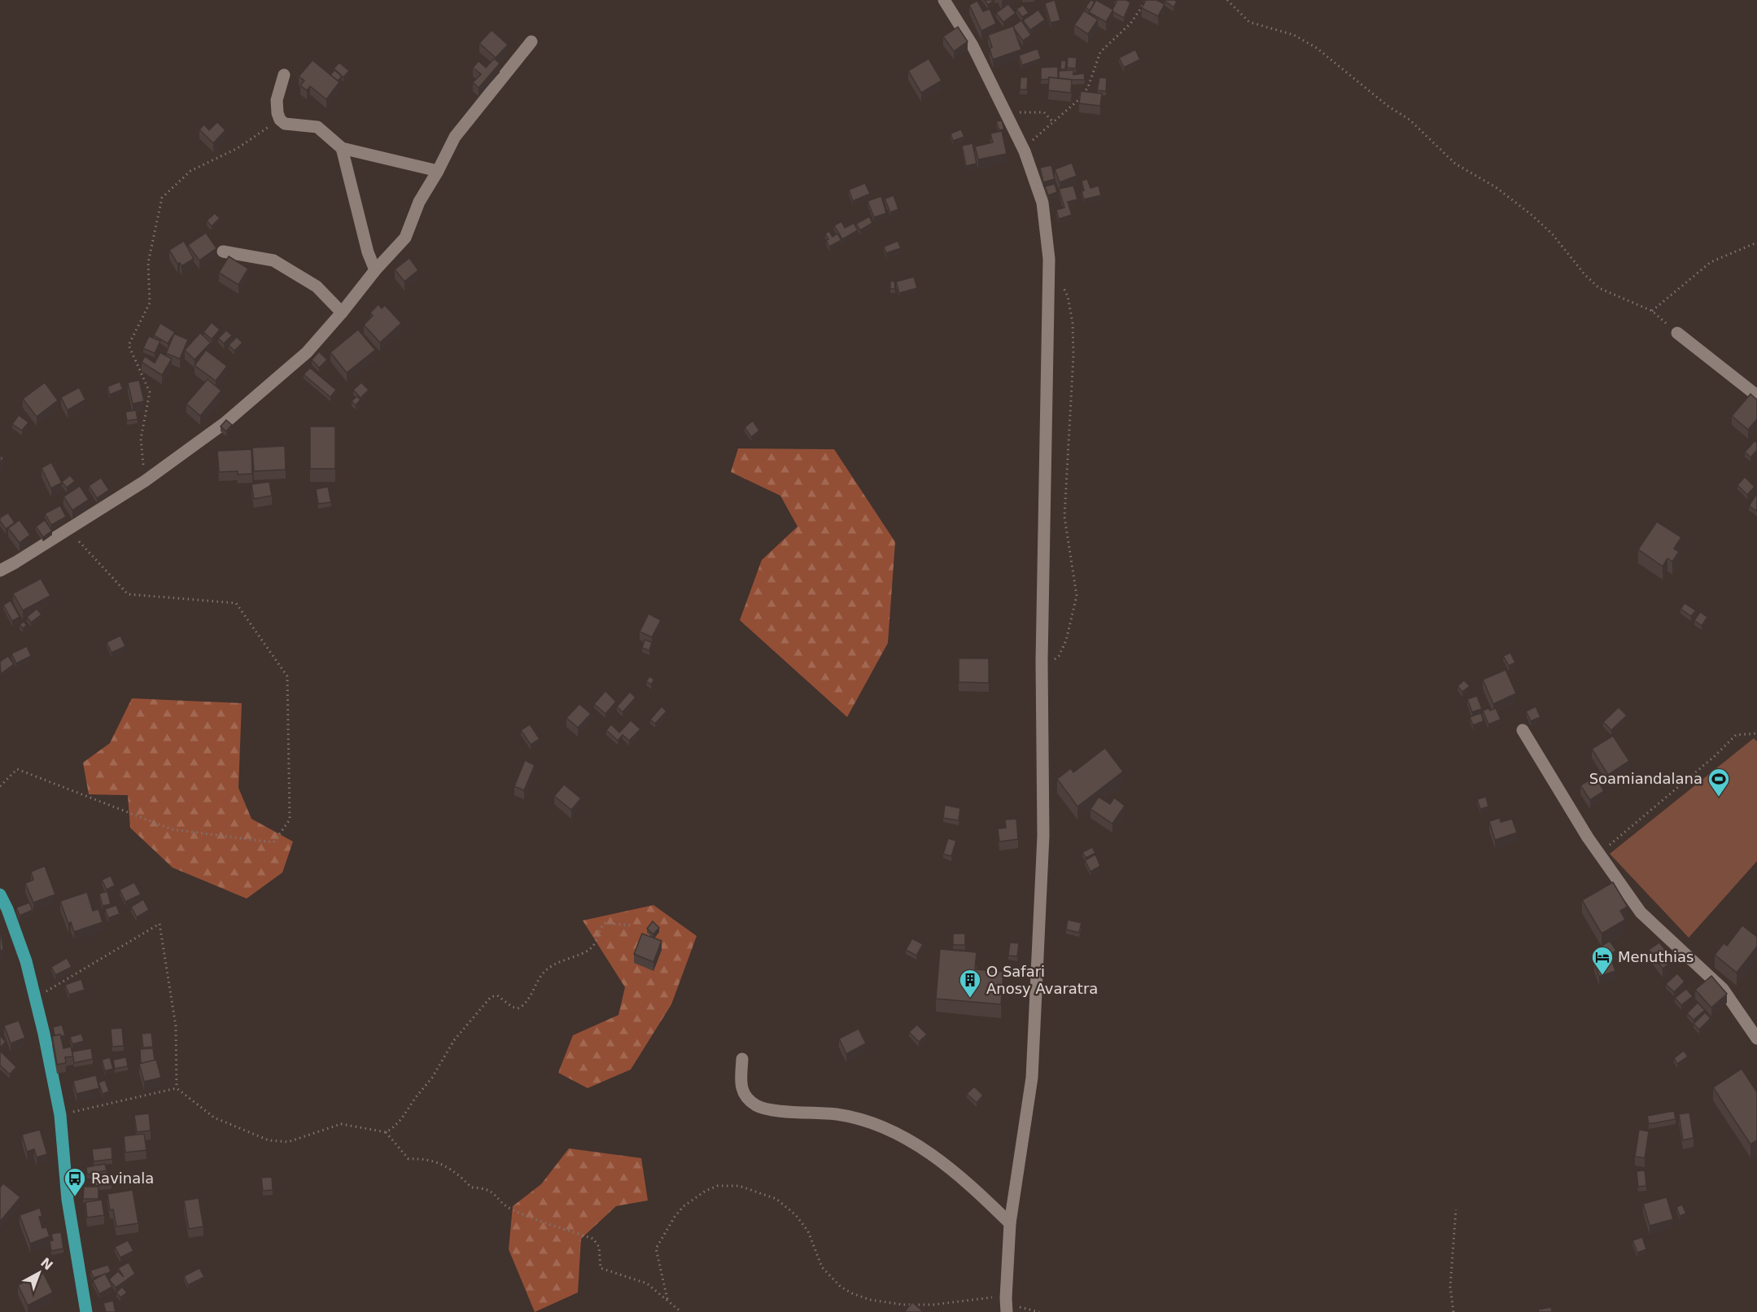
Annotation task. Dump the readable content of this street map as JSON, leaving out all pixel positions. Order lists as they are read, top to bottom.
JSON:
{
  "places": {
    "sports": ["Soamiandalana"],
    "hotel": ["Menuthias"],
    "building": ["O Safari Anosy Avaratra"],
    "bus stop": ["Ravinala"]
  },
  "north": "top right"
}
